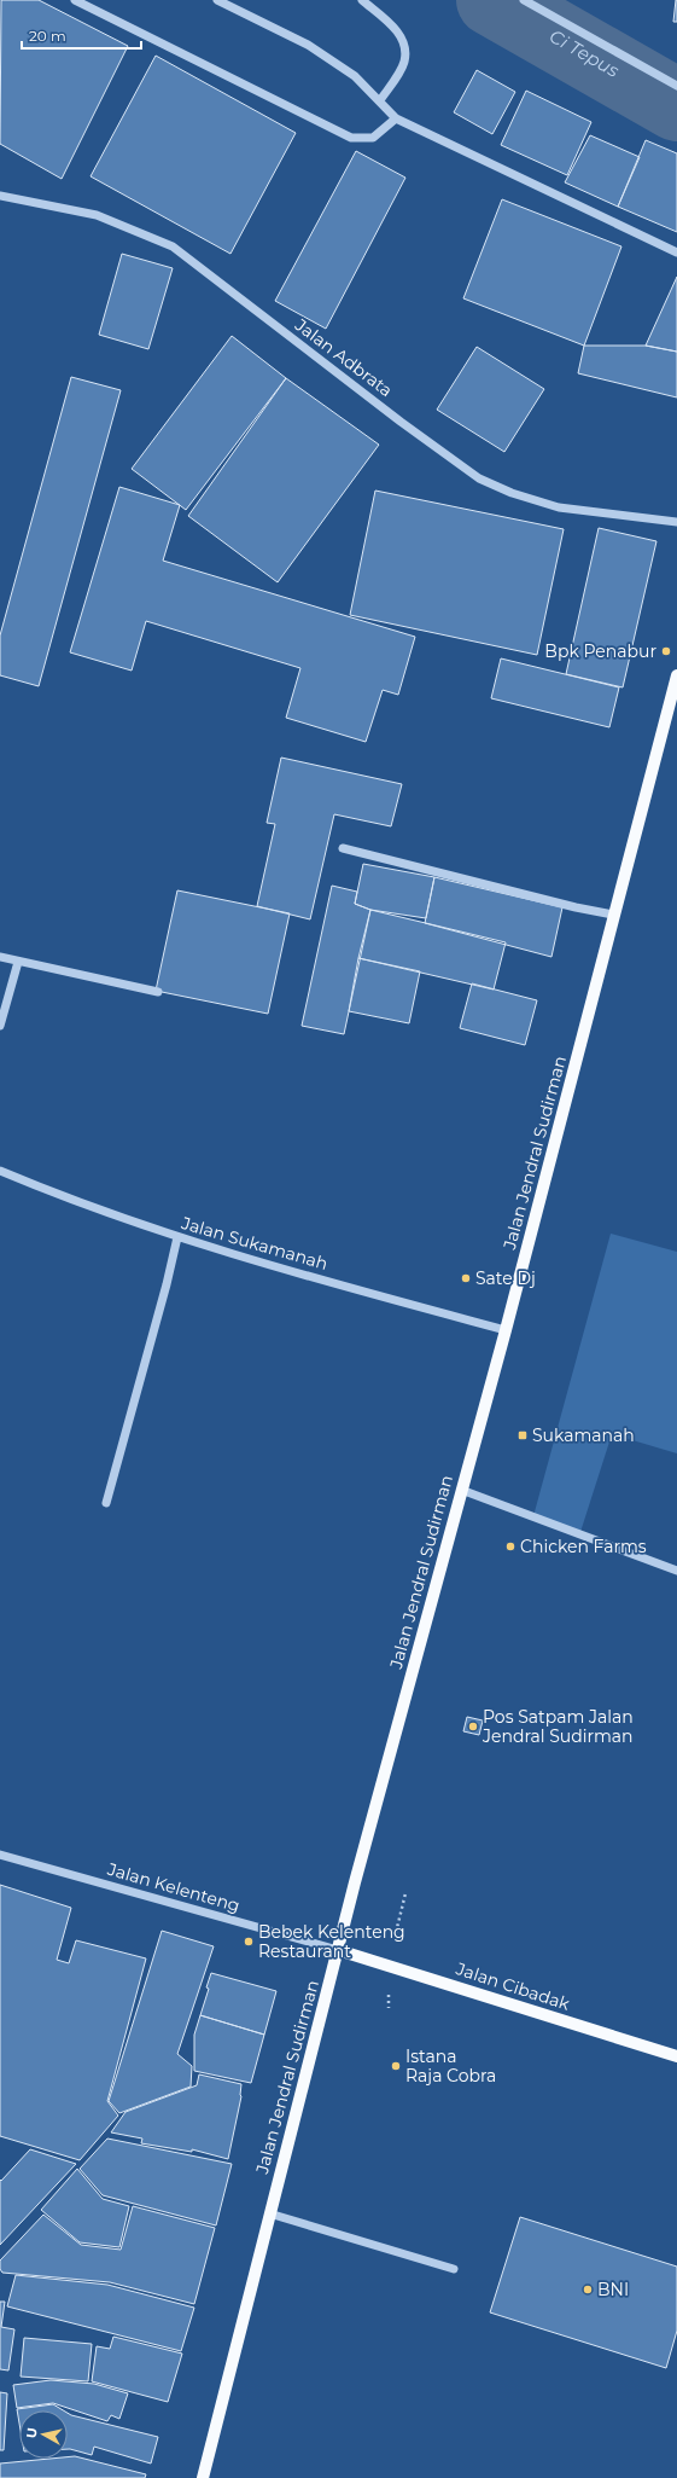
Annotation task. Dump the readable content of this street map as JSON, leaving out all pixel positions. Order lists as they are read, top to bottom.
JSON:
{
  "streets": {
    "main road": ["Jalan Jendral Sudirman", "Jalan Cibadak"],
    "street": ["Jalan Adbrata", "Jalan Sukamanah", "Jalan Kelenteng"]
  },
  "crossings": [
    ["Jalan Jendral Sudirman", "Jalan Sukamanah"],
    ["Jalan Jendral Sudirman", "Jalan Kelenteng"],
    ["Jalan Jendral Sudirman", "Jalan Cibadak"],
    ["Jalan Kelenteng", "Jalan Cibadak"]
  ],
  "water": ["Ci Tepus"],
  "places": {
    "other": [
      "Bpk Penabur",
      "Sate Dj",
      "Chicken Farms",
      "Pos Satpam Jalan Jendral Sudirman",
      "Bebek Kelenteng Restaurant",
      "Istana Raja Cobra",
      "BNI"
    ],
    "transit": ["Sukamanah"]
  },
  "scale_bar": "20 m",
  "north": "left"
}
